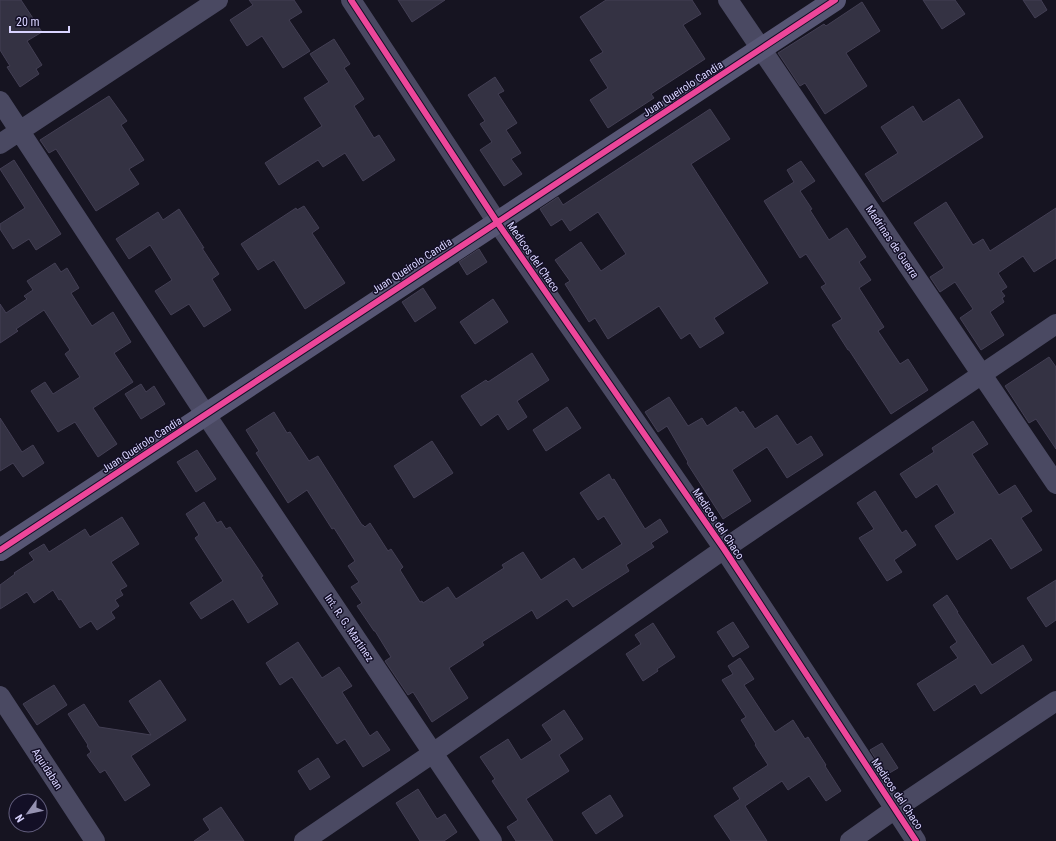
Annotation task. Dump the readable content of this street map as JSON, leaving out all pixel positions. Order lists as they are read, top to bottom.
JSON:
{
  "streets": {
    "street": [
      "Juan Queirolo Candia",
      "Madrinas de Guerra",
      "Medicos del Chaco",
      "Int. R. G. Martinez",
      "Aquidaban"
    ]
  },
  "crossings": [
    ["Juan Queirolo Candia", "Madrinas de Guerra"],
    ["Juan Queirolo Candia", "Medicos del Chaco"],
    ["Juan Queirolo Candia", "Int. R. G. Martinez"]
  ],
  "scale_bar": "20 m",
  "north": "bottom left"
}
